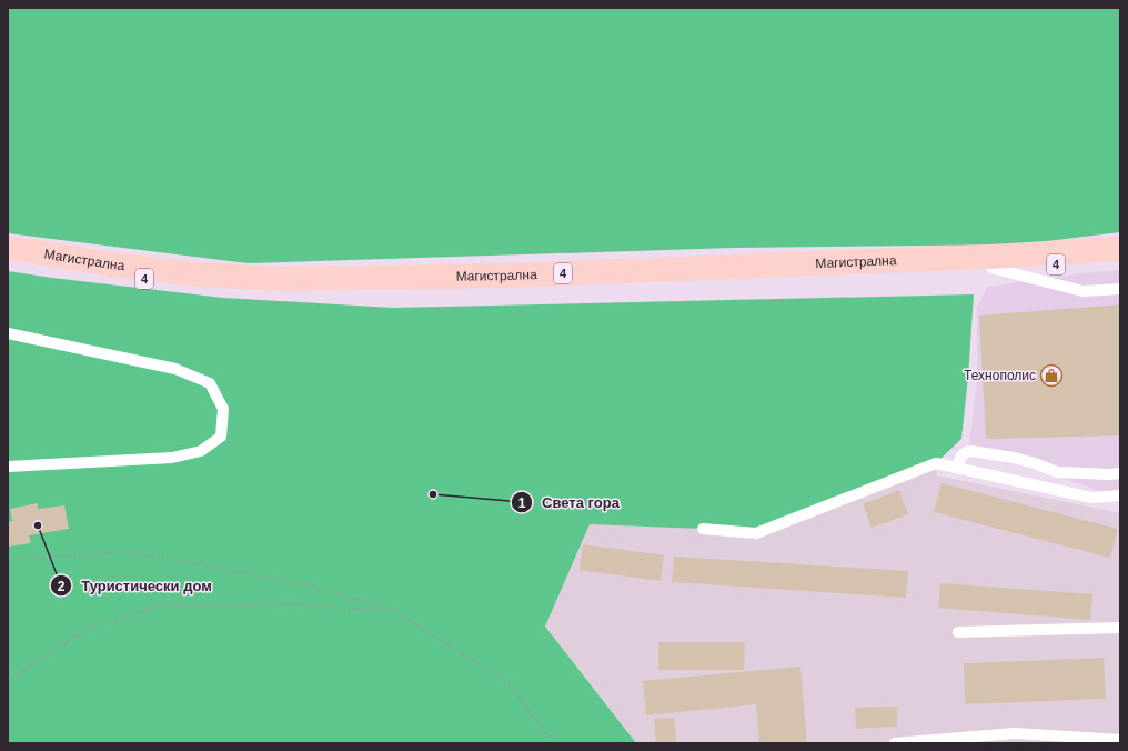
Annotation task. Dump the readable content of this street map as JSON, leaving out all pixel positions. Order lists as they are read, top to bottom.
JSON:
{
  "streets": {
    "main road": ["Магистрална", "4"]
  },
  "places": {
    "shop": ["Технополис"],
    "other": ["Света гора", "Туристически дом"]
  }
}
